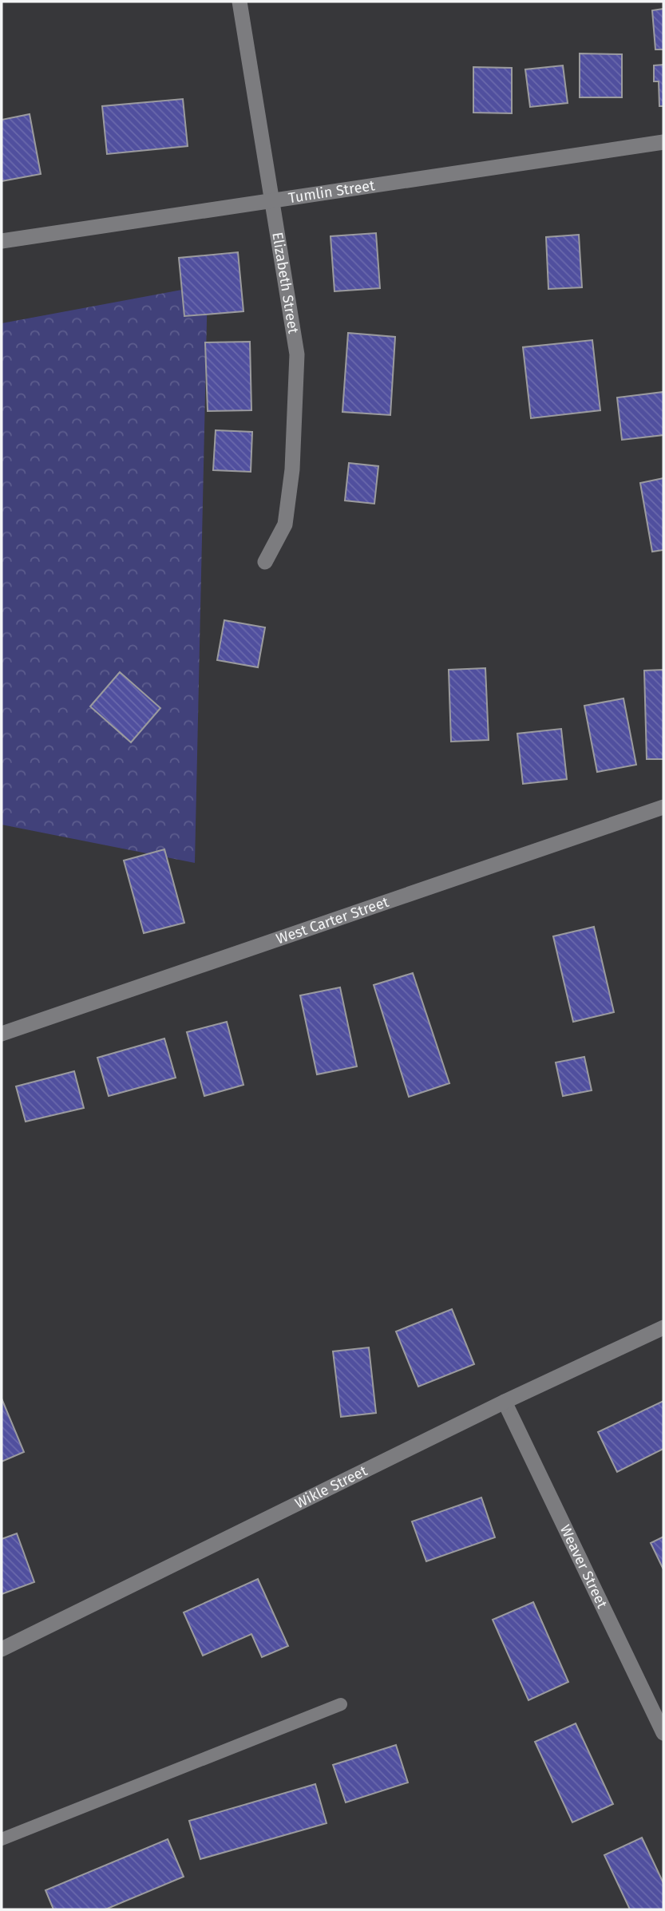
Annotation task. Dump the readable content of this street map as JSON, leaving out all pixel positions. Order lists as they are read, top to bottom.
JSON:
{
  "streets": {
    "street": [
      "Tumlin Street",
      "Elizabeth Street",
      "West Carter Street",
      "Wikle Street",
      "Weaver Street"
    ]
  },
  "crossings": [
    ["Tumlin Street", "Elizabeth Street"],
    ["Wikle Street", "Weaver Street"]
  ]
}
